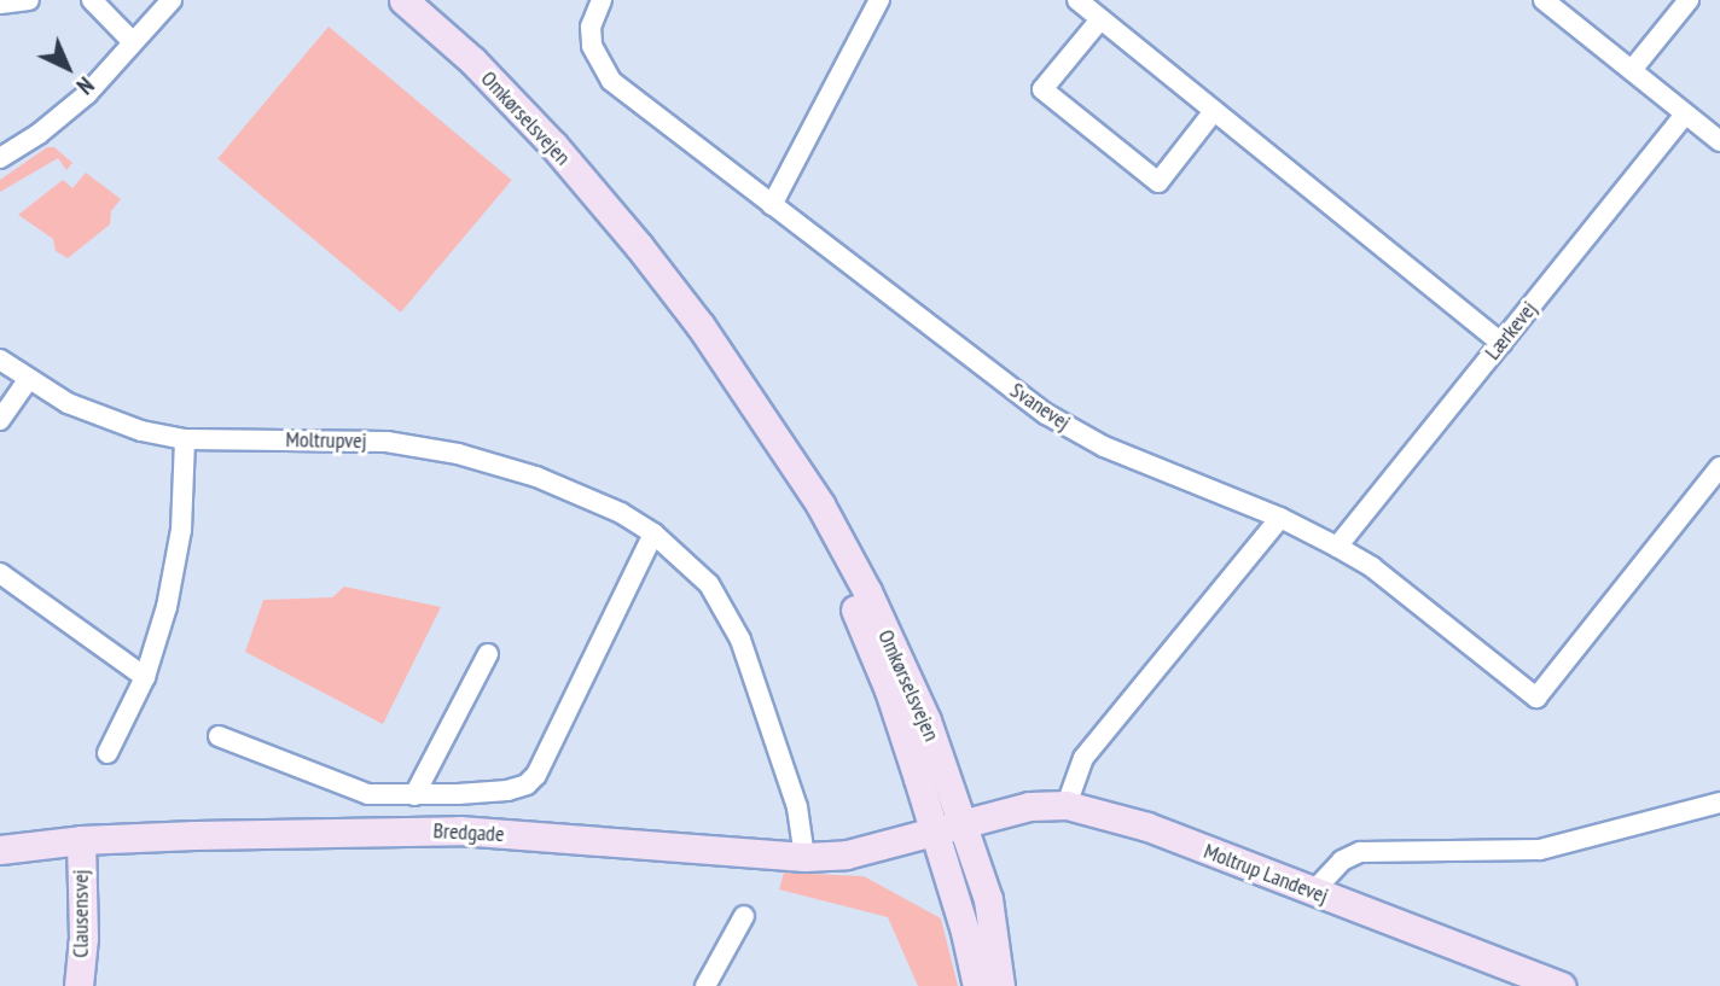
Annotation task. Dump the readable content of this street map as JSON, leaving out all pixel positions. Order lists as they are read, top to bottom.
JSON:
{
  "streets": {
    "main road": [
      "Omkørselsvejen",
      "Bredgade",
      "Moltrup Landevej",
      "Clausensvej"
    ],
    "street": ["Lærkevej", "Svanevej", "Moltrupvej"]
  },
  "crossings": [
    ["Omkørselsvejen", "Bredgade"],
    ["Omkørselsvejen", "Moltrup Landevej"],
    ["Lærkevej", "Svanevej"],
    ["Moltrupvej", "Bredgade"],
    ["Bredgade", "Moltrup Landevej"],
    ["Bredgade", "Clausensvej"]
  ],
  "north": "bottom right"
}
